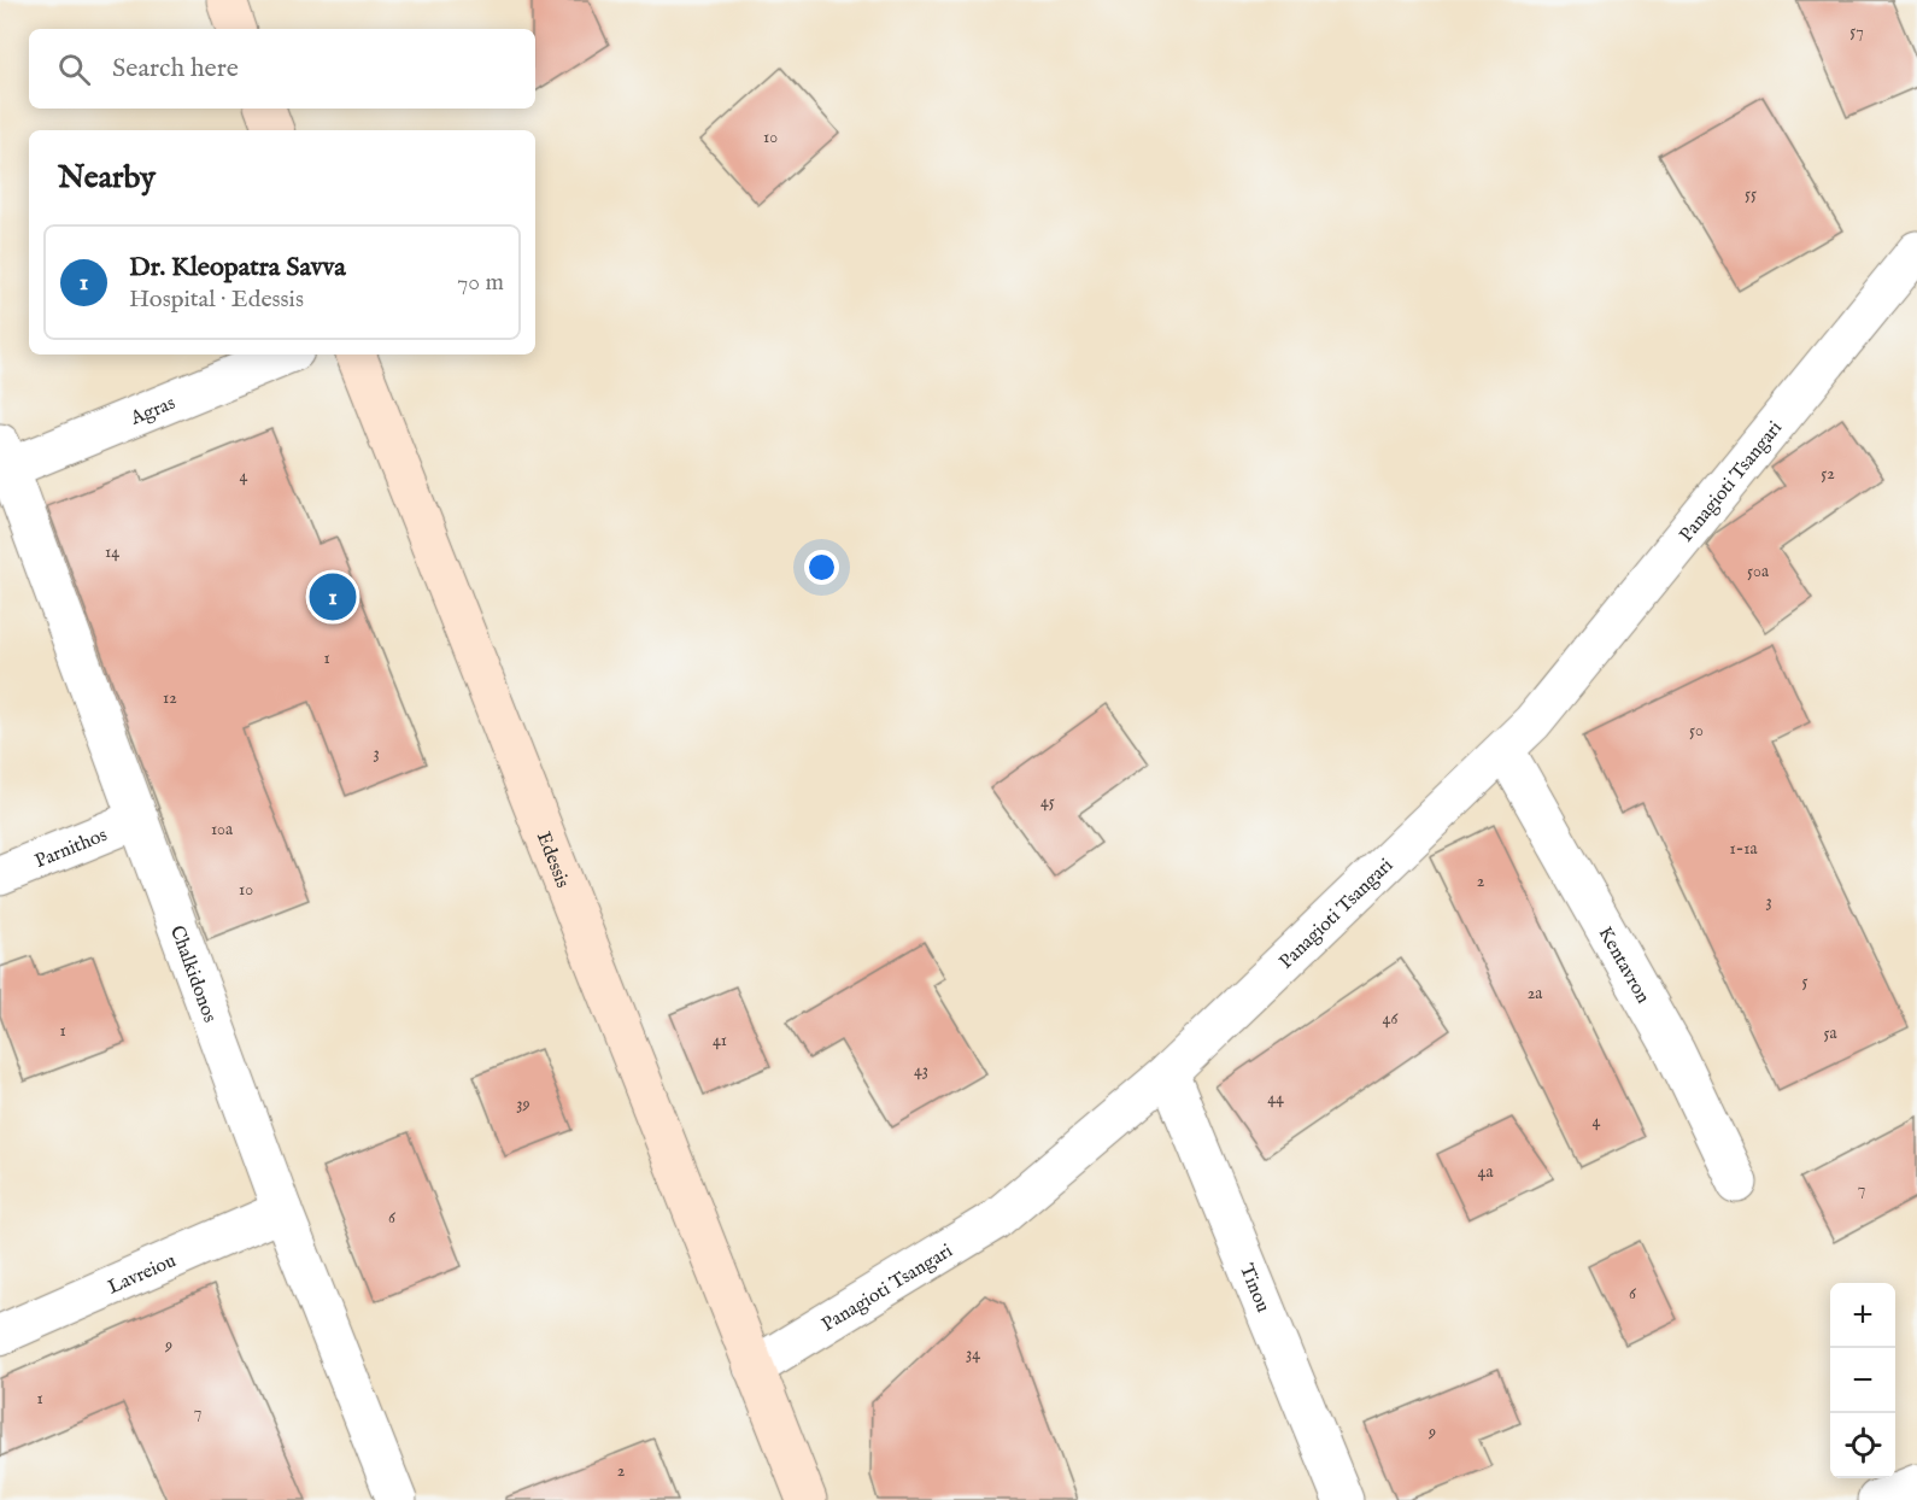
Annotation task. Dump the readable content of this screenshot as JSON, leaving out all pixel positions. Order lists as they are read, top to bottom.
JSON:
{
  "streets": {
    "main road": ["Edessis"],
    "street": [
      "Agras",
      "Panagioti Tsangari",
      "Parnithos",
      "Kentavron",
      "Chalkidonos",
      "Lavreiou",
      "Tinou"
    ]
  },
  "crossings": [
    ["Agras", "Chalkidonos"],
    ["Panagioti Tsangari", "Edessis"],
    ["Panagioti Tsangari", "Kentavron"],
    ["Panagioti Tsangari", "Tinou"],
    ["Parnithos", "Chalkidonos"],
    ["Chalkidonos", "Lavreiou"]
  ],
  "house_numbers": [
    "57",
    "10",
    "55",
    "52",
    "4",
    "14",
    "50a",
    "1",
    "12",
    "50",
    "3",
    "45",
    "10a",
    "1-1a",
    "2",
    "10",
    "3",
    "5",
    "2a",
    "46",
    "1",
    "5a",
    "41",
    "43",
    "44",
    "39",
    "4",
    "4a",
    "7",
    "6",
    "6",
    "9",
    "34",
    "1",
    "7",
    "9",
    "2"
  ],
  "page": {
    "search": "Search here",
    "heading": "Nearby",
    "list": [
      {
        "mark": "1",
        "name": "Dr. Kleopatra Savva",
        "note": "Hospital · Edessis",
        "value": "70 m"
      }
    ],
    "pins": "1",
    "map_buttons": ["+", "−"]
  }
}
